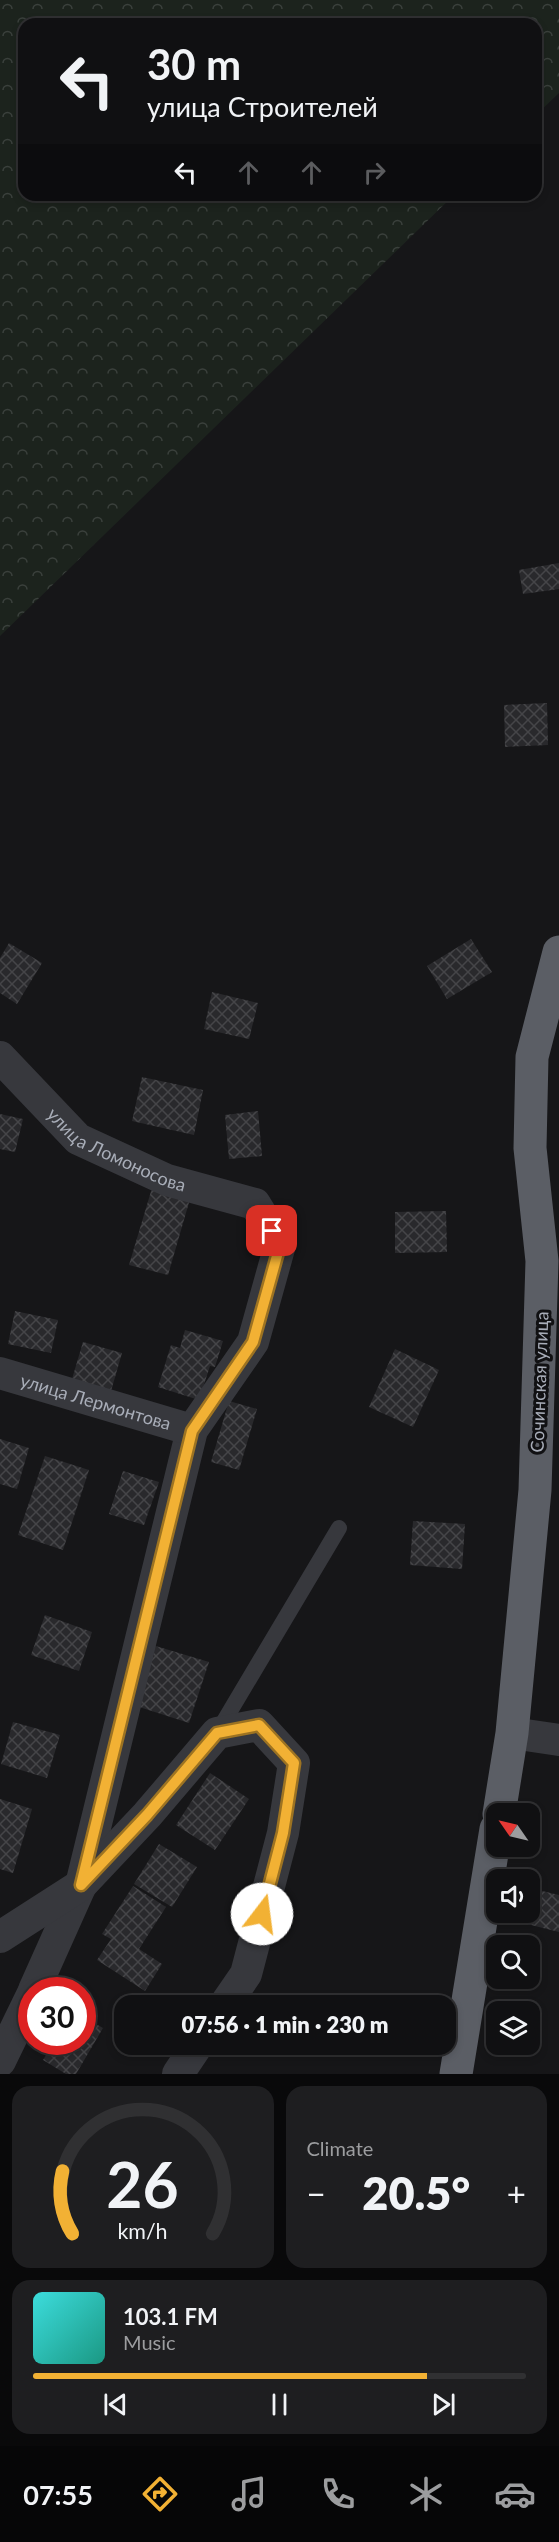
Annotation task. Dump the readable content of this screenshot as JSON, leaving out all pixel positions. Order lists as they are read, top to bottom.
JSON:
{
  "streets": {
    "highway": ["Сочинская улица"],
    "street": ["улица Ломоносова", "улица Лермонтова"]
  },
  "crossings": [
    ["улица Ломоносова", "улица Лермонтова"]
  ],
  "north": "top left",
  "page": {
    "turn": ["30 m", "улица Строителей"],
    "limit": "30",
    "trip": "07:56 · 1 min · 230 m",
    "tile": "Climate",
    "heat": ["−", "20.5°", "+"],
    "song": ["103.1 FM", "Music"],
    "tabs": "07:55",
    "gauge": ["26", "km/h"]
  }
}
